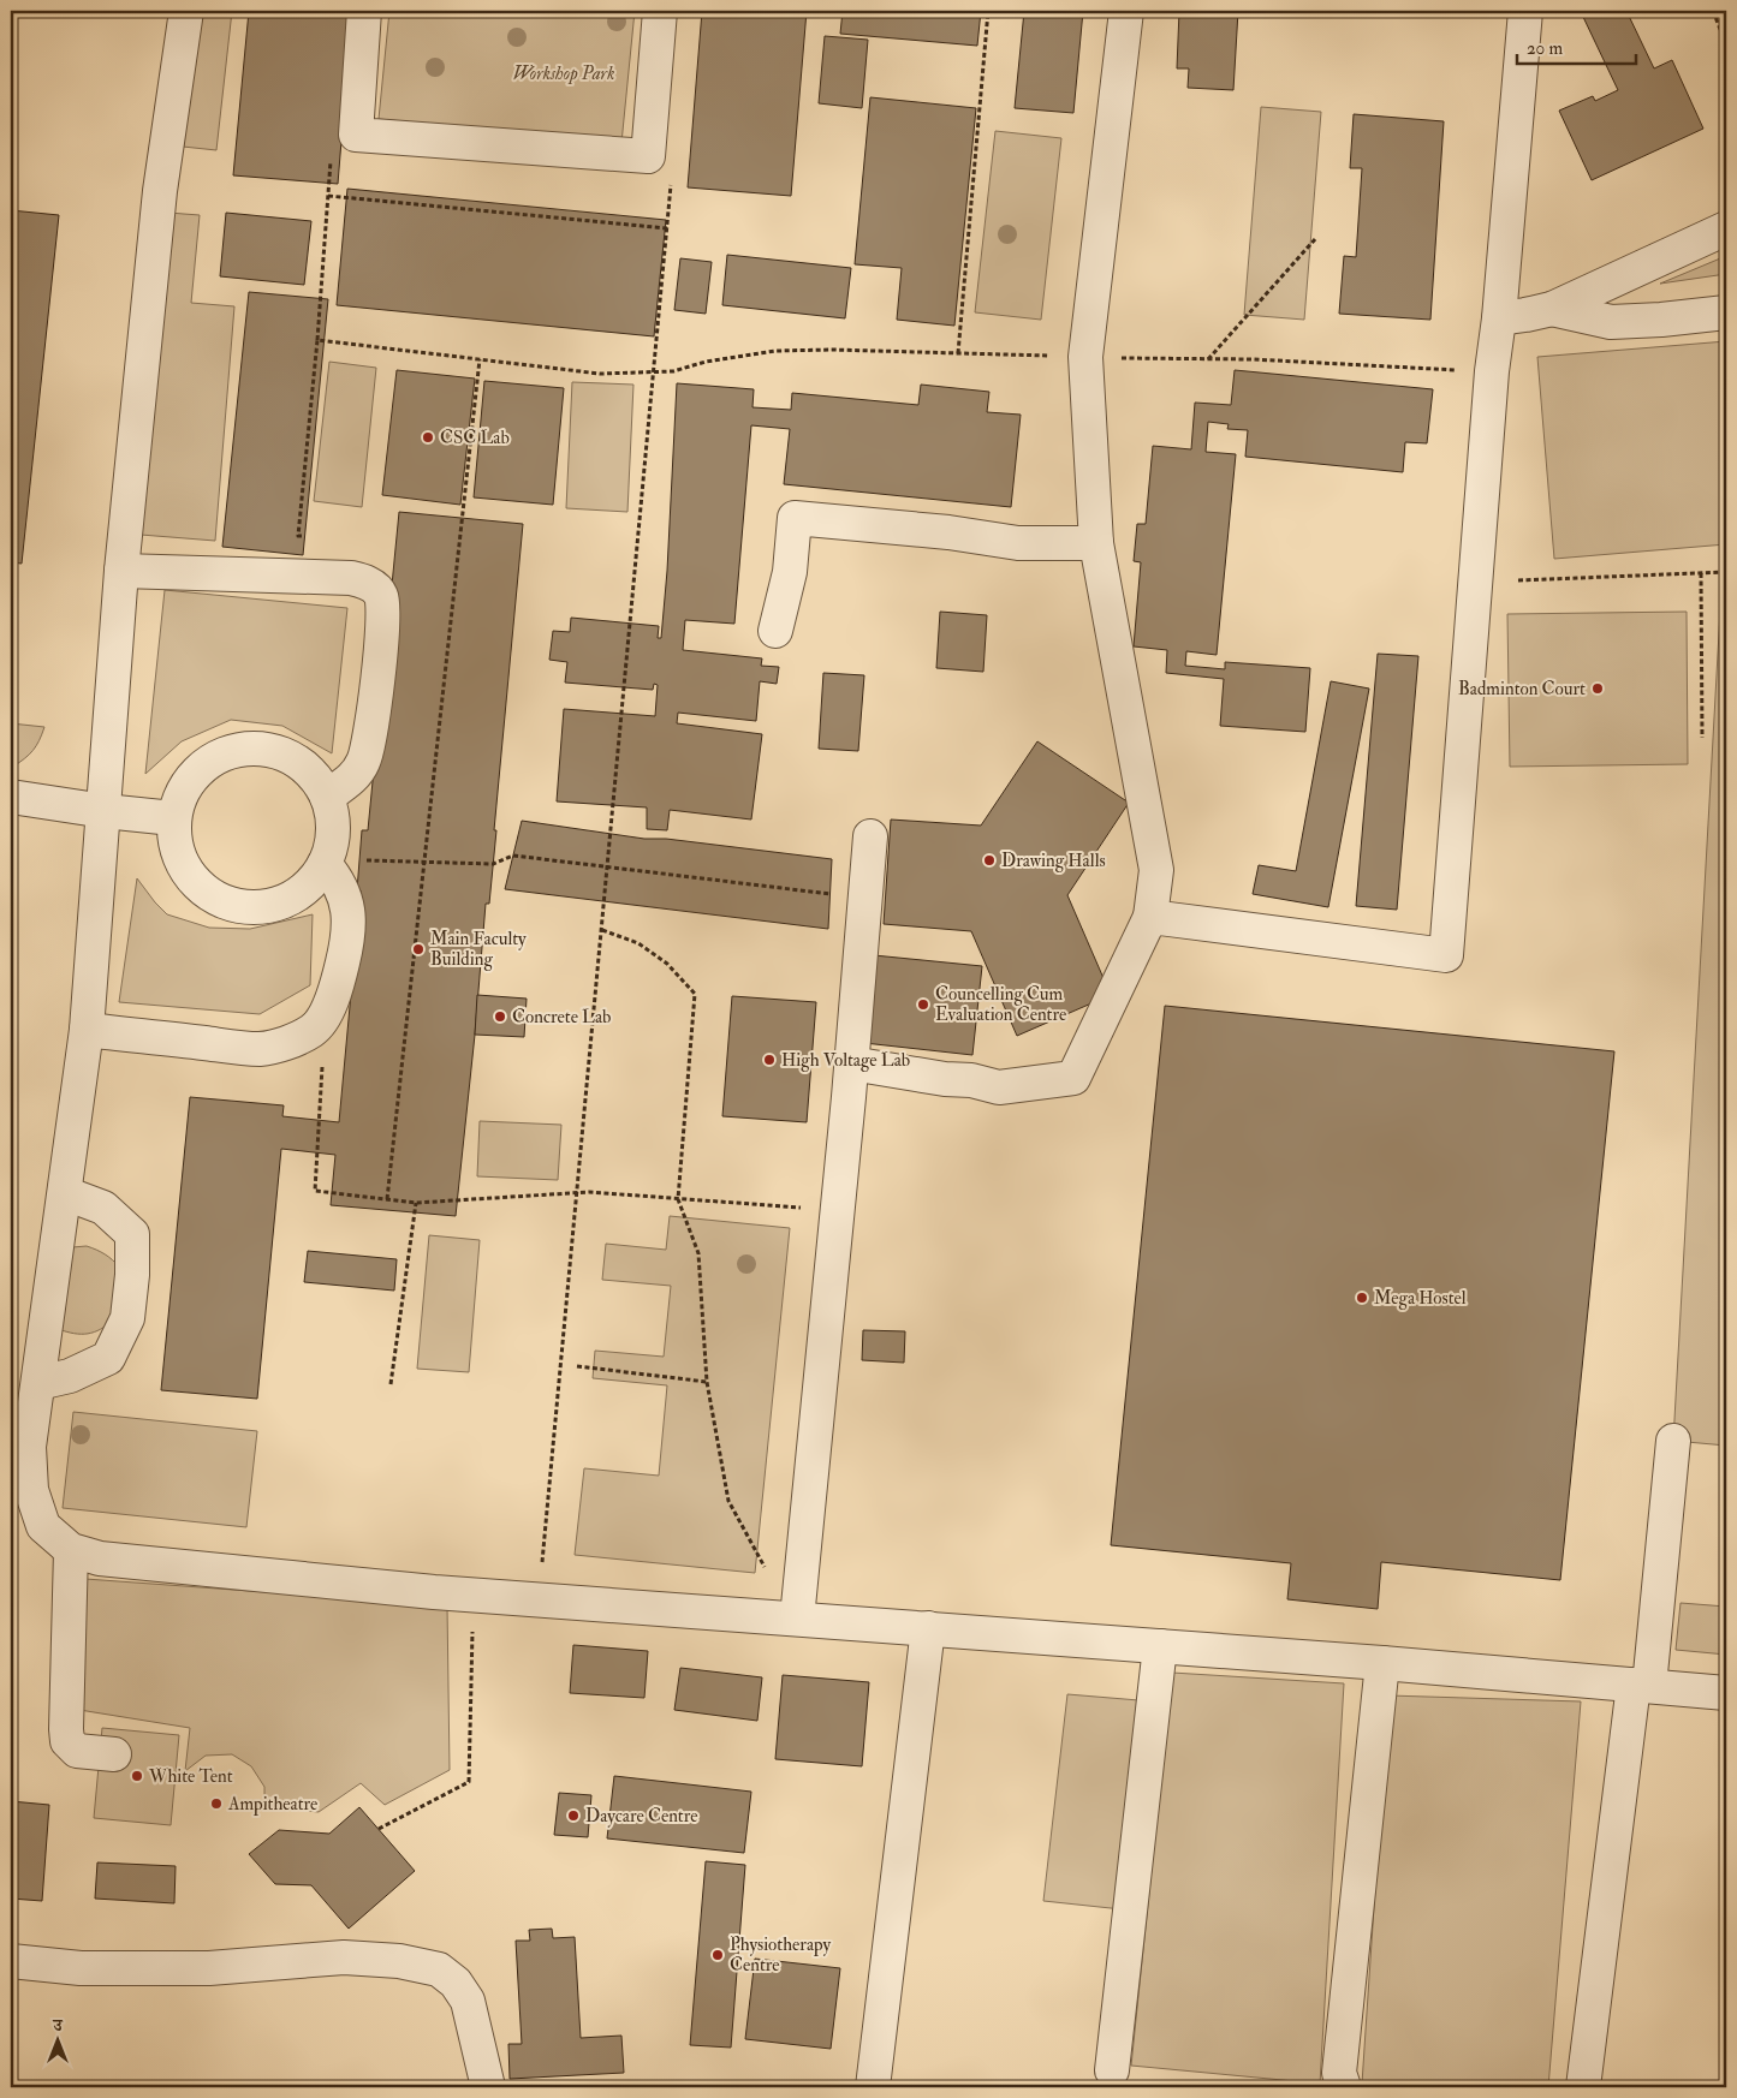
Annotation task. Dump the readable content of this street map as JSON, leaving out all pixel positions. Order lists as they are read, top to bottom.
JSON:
{
  "parks": ["Workshop Park"],
  "places": [
    "CSC Lab",
    "Badminton Court",
    "Drawing Halls",
    "Main Faculty Building",
    "Councelling Cum Evaluation Centre",
    "Concrete Lab",
    "High Voltage Lab",
    "Mega Hostel",
    "White Tent",
    "Ampitheatre",
    "Daycare Centre",
    "Physiotherapy Centre"
  ],
  "scale_bar": "20 m",
  "north": "top"
}
